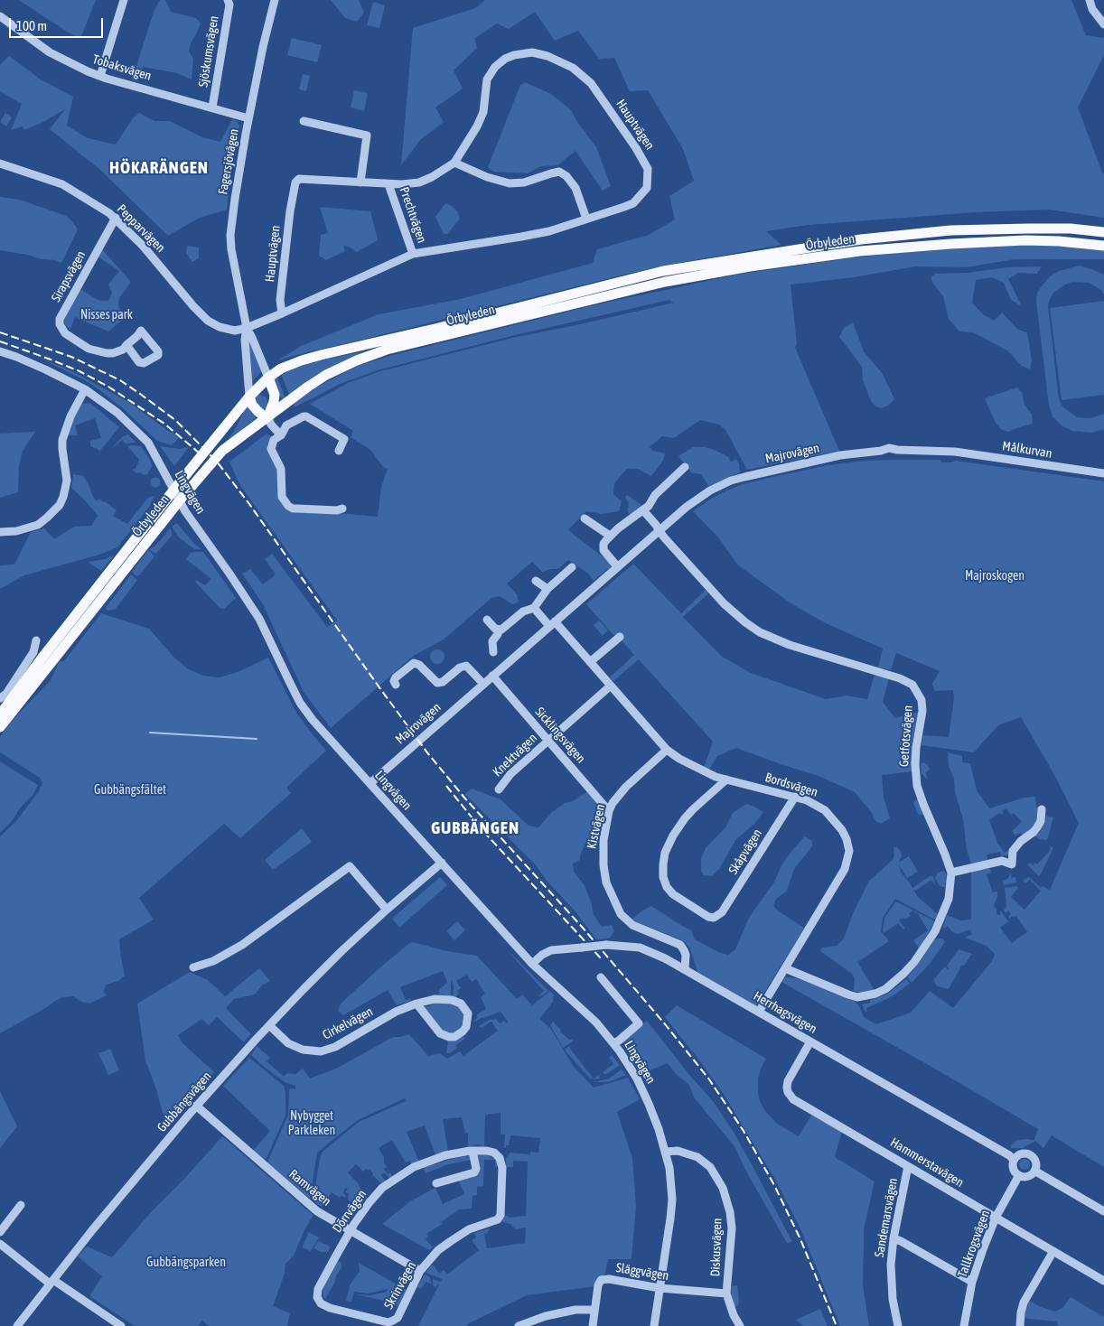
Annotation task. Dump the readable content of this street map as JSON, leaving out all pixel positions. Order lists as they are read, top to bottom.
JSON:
{
  "streets": {
    "main road": ["Örbyleden"],
    "street": [
      "Sjöskumsvägen",
      "Tobaksvägen",
      "Hauptvägen",
      "Fagersjövägen",
      "Prechtvägen",
      "Pepparvägen",
      "Sirapsvägen",
      "Målkurvan",
      "Majrovägen",
      "Lingvägen",
      "Sicklingsvägen",
      "Getfotsvägen",
      "Knektvägen",
      "Bordsvägen",
      "Kistvägen",
      "Skåpvägen",
      "Herrhagsvägen",
      "Cirkelvägen",
      "Gubbängsvägen",
      "Hammerstavägen",
      "Ramvägen",
      "Dörrvägen",
      "Sandemarsvägen",
      "Tallkrogsvägen",
      "Diskusvägen",
      "Släggvägen",
      "Skrinvägen"
    ]
  },
  "crossings": [
    ["Sjöskumsvägen", "Tobaksvägen"],
    ["Tobaksvägen", "Fagersjövägen"],
    ["Hauptvägen", "Fagersjövägen"],
    ["Hauptvägen", "Prechtvägen"],
    ["Hauptvägen", "Pepparvägen"],
    ["Fagersjövägen", "Pepparvägen"],
    ["Fagersjövägen", "Örbyleden"],
    ["Pepparvägen", "Sirapsvägen"],
    ["Örbyleden", "Lingvägen"],
    ["Målkurvan", "Majrovägen"],
    ["Majrovägen", "Lingvägen"],
    ["Majrovägen", "Sicklingsvägen"],
    ["Majrovägen", "Getfotsvägen"],
    ["Majrovägen", "Bordsvägen"],
    ["Lingvägen", "Herrhagsvägen"],
    ["Lingvägen", "Gubbängsvägen"],
    ["Lingvägen", "Diskusvägen"],
    ["Lingvägen", "Släggvägen"],
    ["Sicklingsvägen", "Knektvägen"],
    ["Sicklingsvägen", "Kistvägen"],
    ["Getfotsvägen", "Bordsvägen"],
    ["Knektvägen", "Bordsvägen"],
    ["Bordsvägen", "Kistvägen"],
    ["Bordsvägen", "Skåpvägen"],
    ["Bordsvägen", "Herrhagsvägen"],
    ["Kistvägen", "Herrhagsvägen"],
    ["Herrhagsvägen", "Hammerstavägen"],
    ["Herrhagsvägen", "Tallkrogsvägen"],
    ["Cirkelvägen", "Gubbängsvägen"],
    ["Gubbängsvägen", "Ramvägen"],
    ["Hammerstavägen", "Sandemarsvägen"],
    ["Hammerstavägen", "Tallkrogsvägen"],
    ["Ramvägen", "Dörrvägen"],
    ["Ramvägen", "Skrinvägen"],
    ["Dörrvägen", "Skrinvägen"],
    ["Diskusvägen", "Släggvägen"]
  ],
  "districts": ["HÖKARÄNGEN", "GUBBÄNGEN"],
  "parks": [
    "Nisses park",
    "Majroskogen",
    "Gubbängsfältet",
    "Nybygget Parkleken",
    "Gubbängsparken"
  ],
  "scale_bar": "100 m"
}
